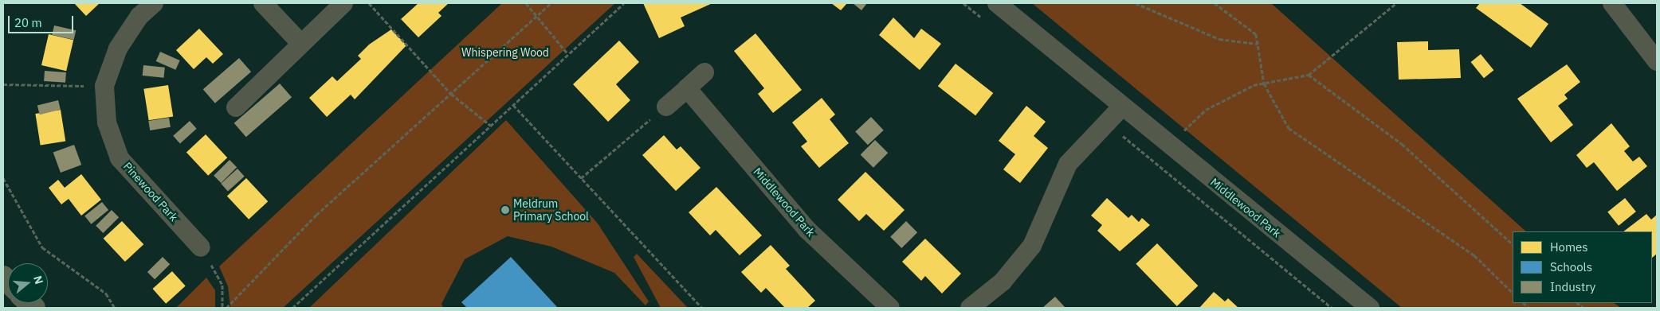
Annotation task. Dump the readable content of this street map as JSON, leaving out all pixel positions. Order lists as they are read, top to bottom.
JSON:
{
  "streets": {
    "street": ["Pinewood Park", "Middlewood Park"]
  },
  "parks": ["Whispering Wood"],
  "places": ["Meldrum Primary School"],
  "legend": ["Homes", "Schools", "Industry"],
  "scale_bar": "20 m",
  "north": "right"
}
